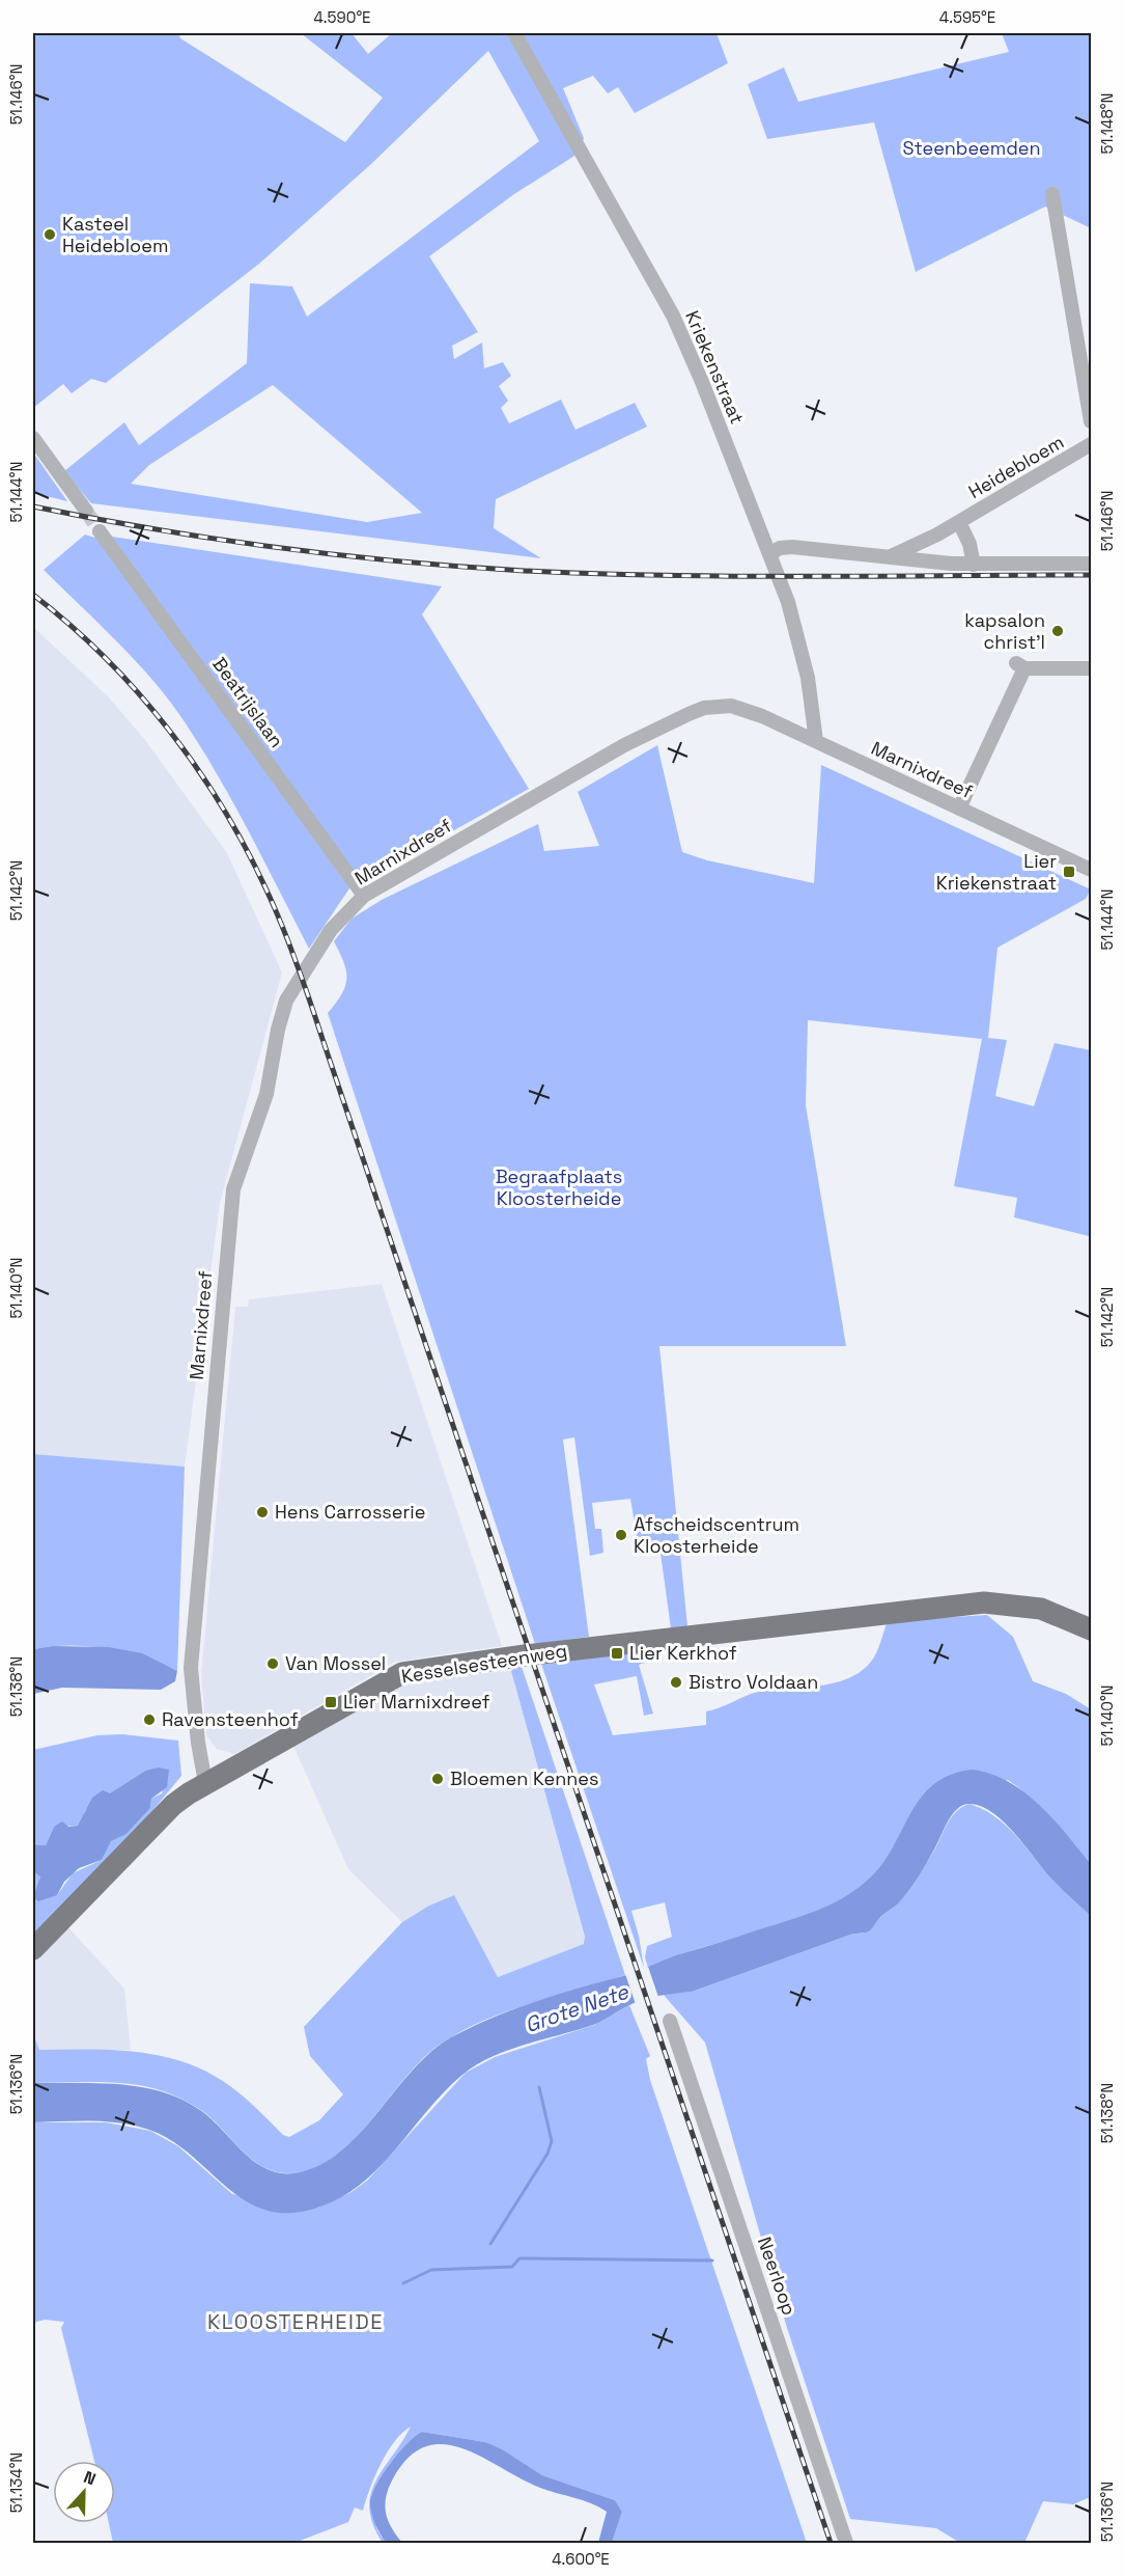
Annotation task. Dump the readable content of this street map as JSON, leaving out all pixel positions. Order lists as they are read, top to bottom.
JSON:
{
  "streets": {
    "main road": ["Kesselsesteenweg"],
    "street": [
      "Kriekenstraat",
      "Heidebloem",
      "Beatrijslaan",
      "Marnixdreef",
      "Neerloop"
    ]
  },
  "crossings": [
    ["Kriekenstraat", "Marnixdreef"],
    ["Beatrijslaan", "Marnixdreef"],
    ["Marnixdreef", "Kesselsesteenweg"]
  ],
  "districts": ["KLOOSTERHEIDE"],
  "water": ["Grote Nete"],
  "parks": ["Steenbeemden", "Begraafplaats Kloosterheide"],
  "places": {
    "other": [
      "Kasteel Heidebloem",
      "kapsalon christ'l",
      "Hens Carrosserie",
      "Afscheidscentrum Kloosterheide",
      "Van Mossel",
      "Bistro Voldaan",
      "Ravensteenhof",
      "Bloemen Kennes"
    ],
    "transit": ["Lier Kriekenstraat", "Lier Kerkhof", "Lier Marnixdreef"]
  },
  "north": "top",
  "coordinates": [
    "4.590°E",
    "4.595°E",
    "51.146°N",
    "51.148°N",
    "51.144°N",
    "51.142°N",
    "51.140°N",
    "51.138°N",
    "51.136°N",
    "51.134°N",
    "4.600°E"
  ]
}
